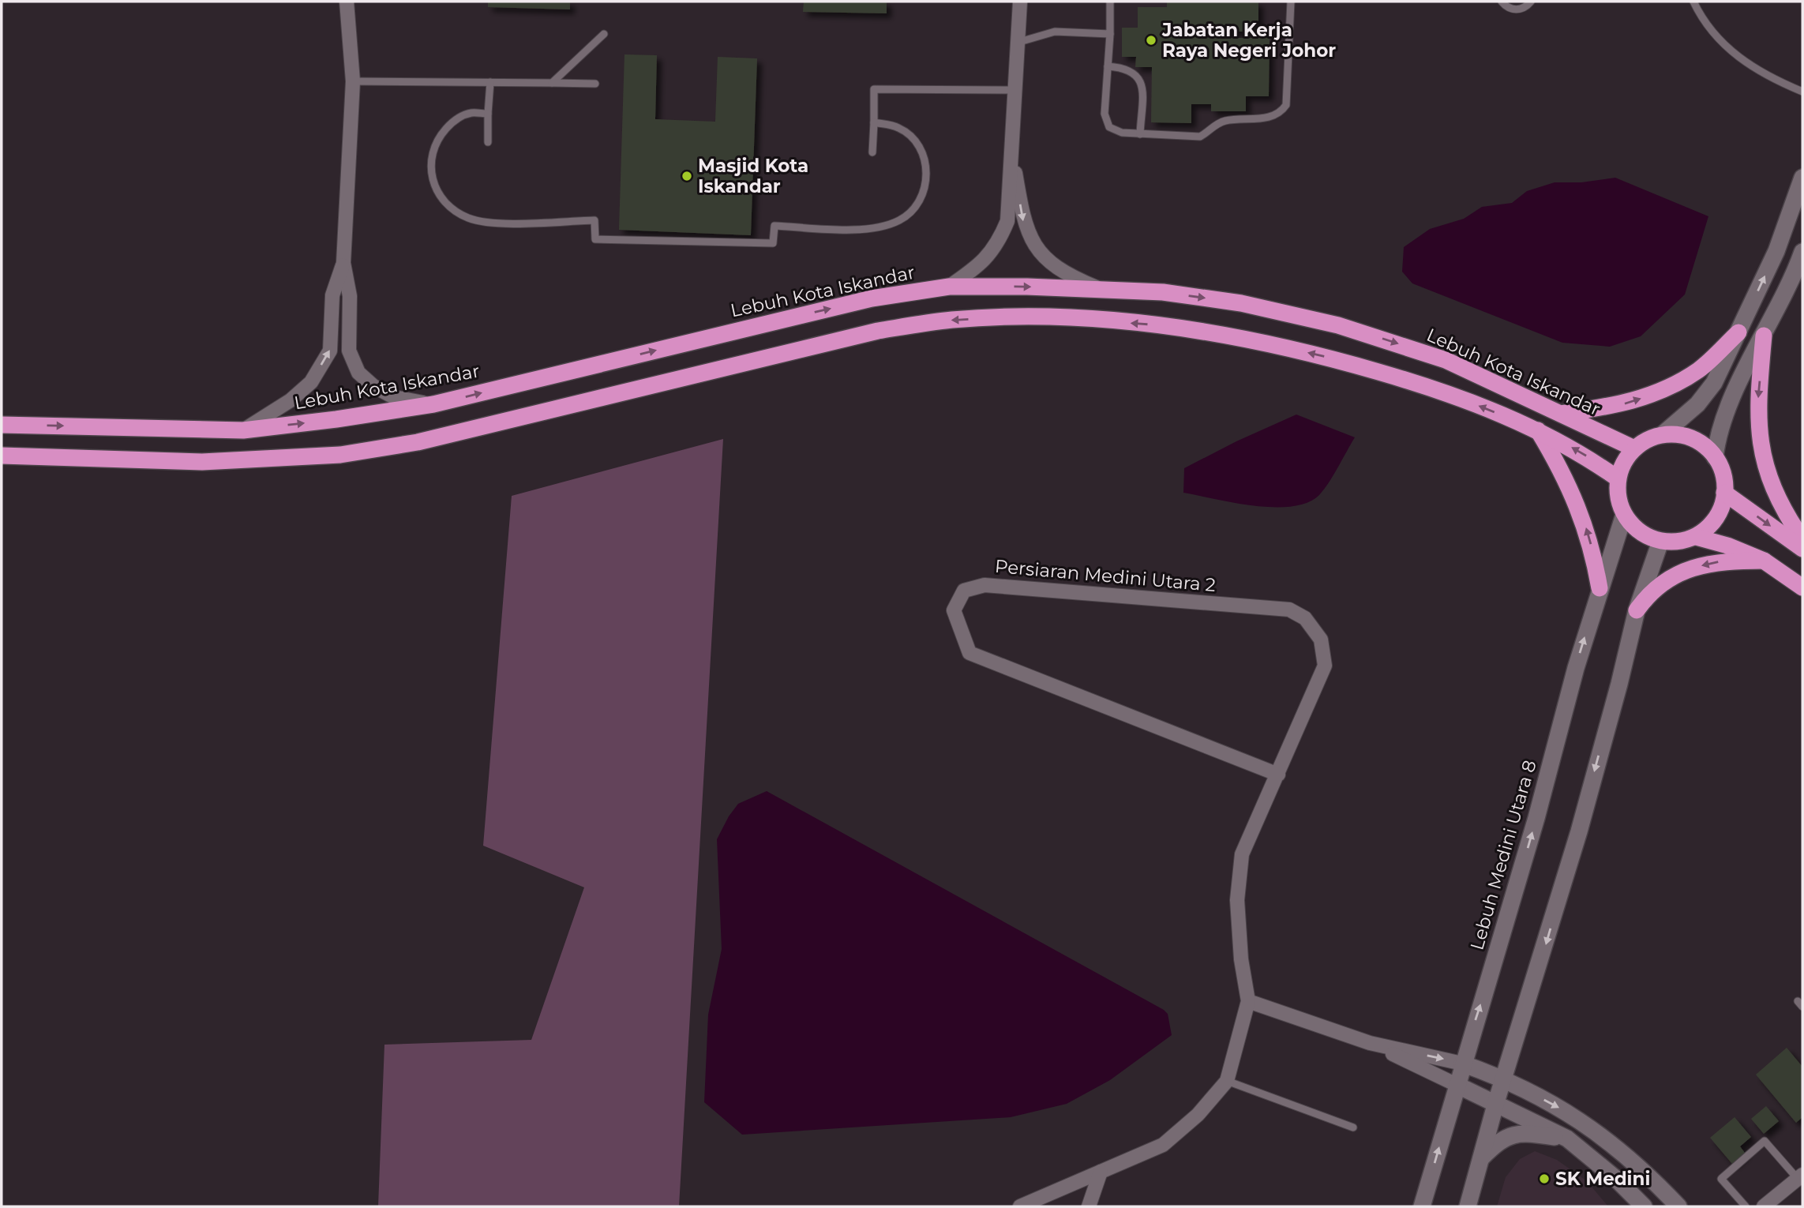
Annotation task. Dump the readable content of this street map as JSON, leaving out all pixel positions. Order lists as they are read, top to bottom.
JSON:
{
  "streets": {
    "highway": ["Lebuh Kota Iskandar"],
    "street": ["Persiaran Medini Utara 2", "Lebuh Medini Utara 8"]
  },
  "crossings": [
    ["Lebuh Kota Iskandar", "Lebuh Medini Utara 8"]
  ],
  "places": ["Jabatan Kerja Raya Negeri Johor", "Masjid Kota Iskandar", "SK Medini"]
}
